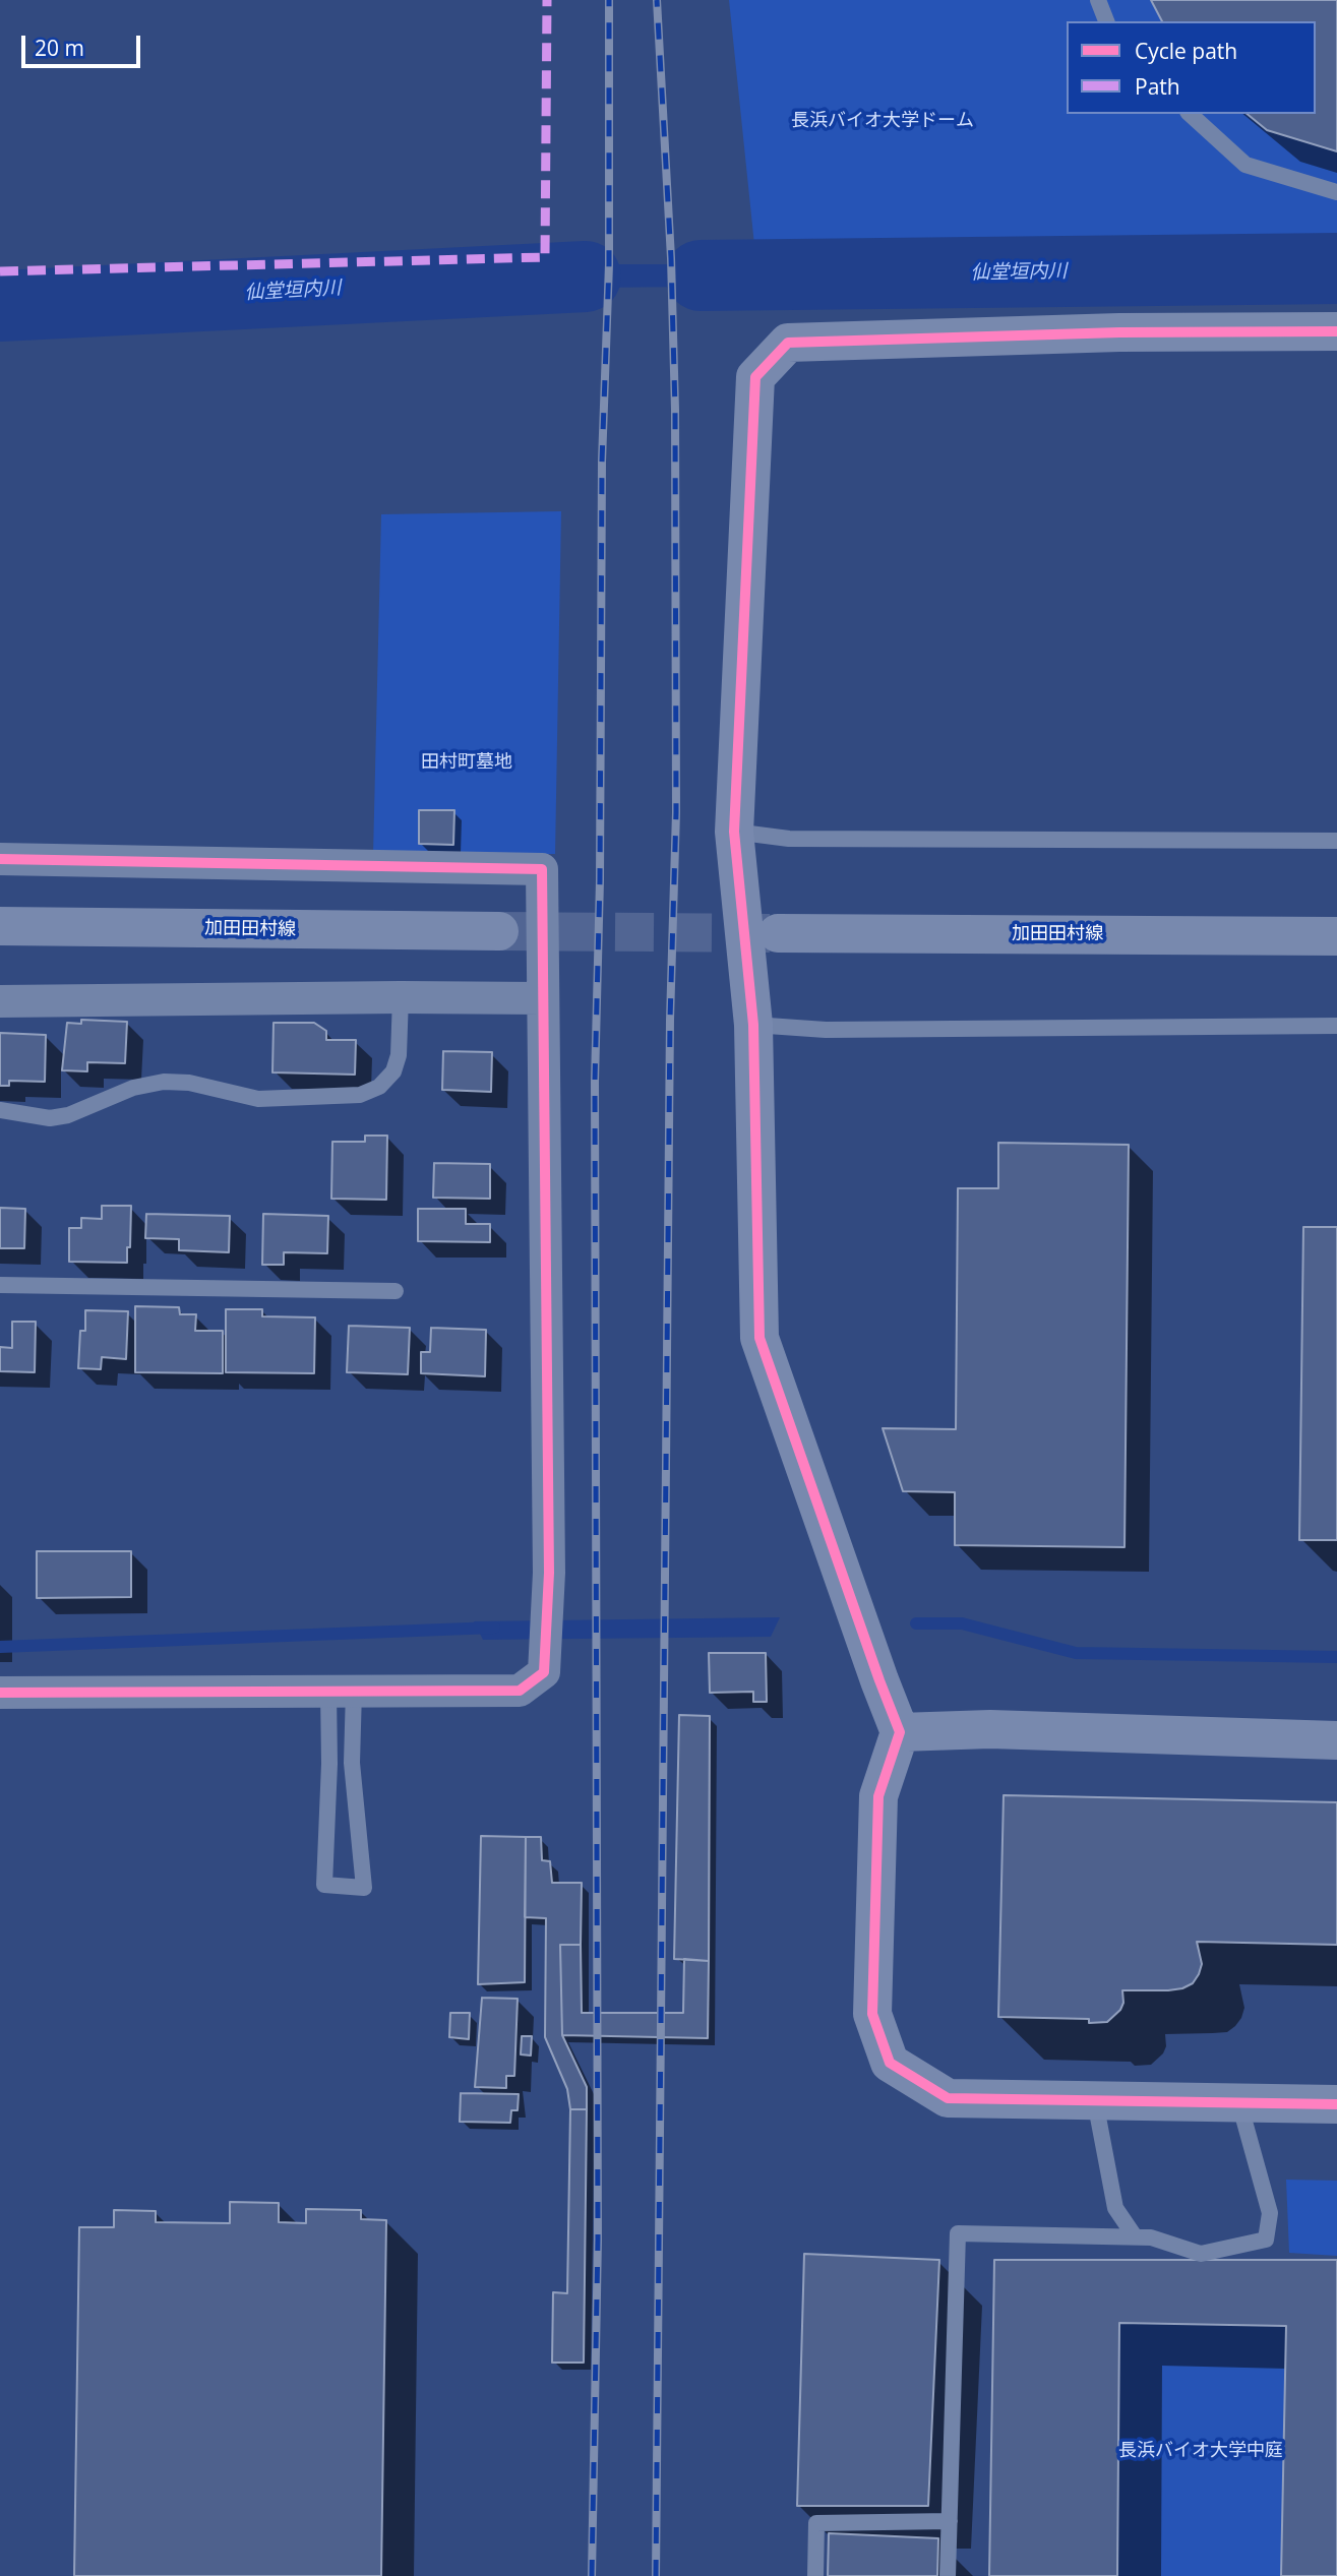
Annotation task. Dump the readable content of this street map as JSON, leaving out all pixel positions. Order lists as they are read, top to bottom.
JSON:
{
  "streets": {
    "street": ["加田田村線"]
  },
  "water": ["仙堂垣内川"],
  "parks": ["長浜バイオ大学ドーム", "田村町墓地", "長浜バイオ大学中庭"],
  "legend": ["Cycle path", "Path"],
  "scale_bar": "20 m"
}
